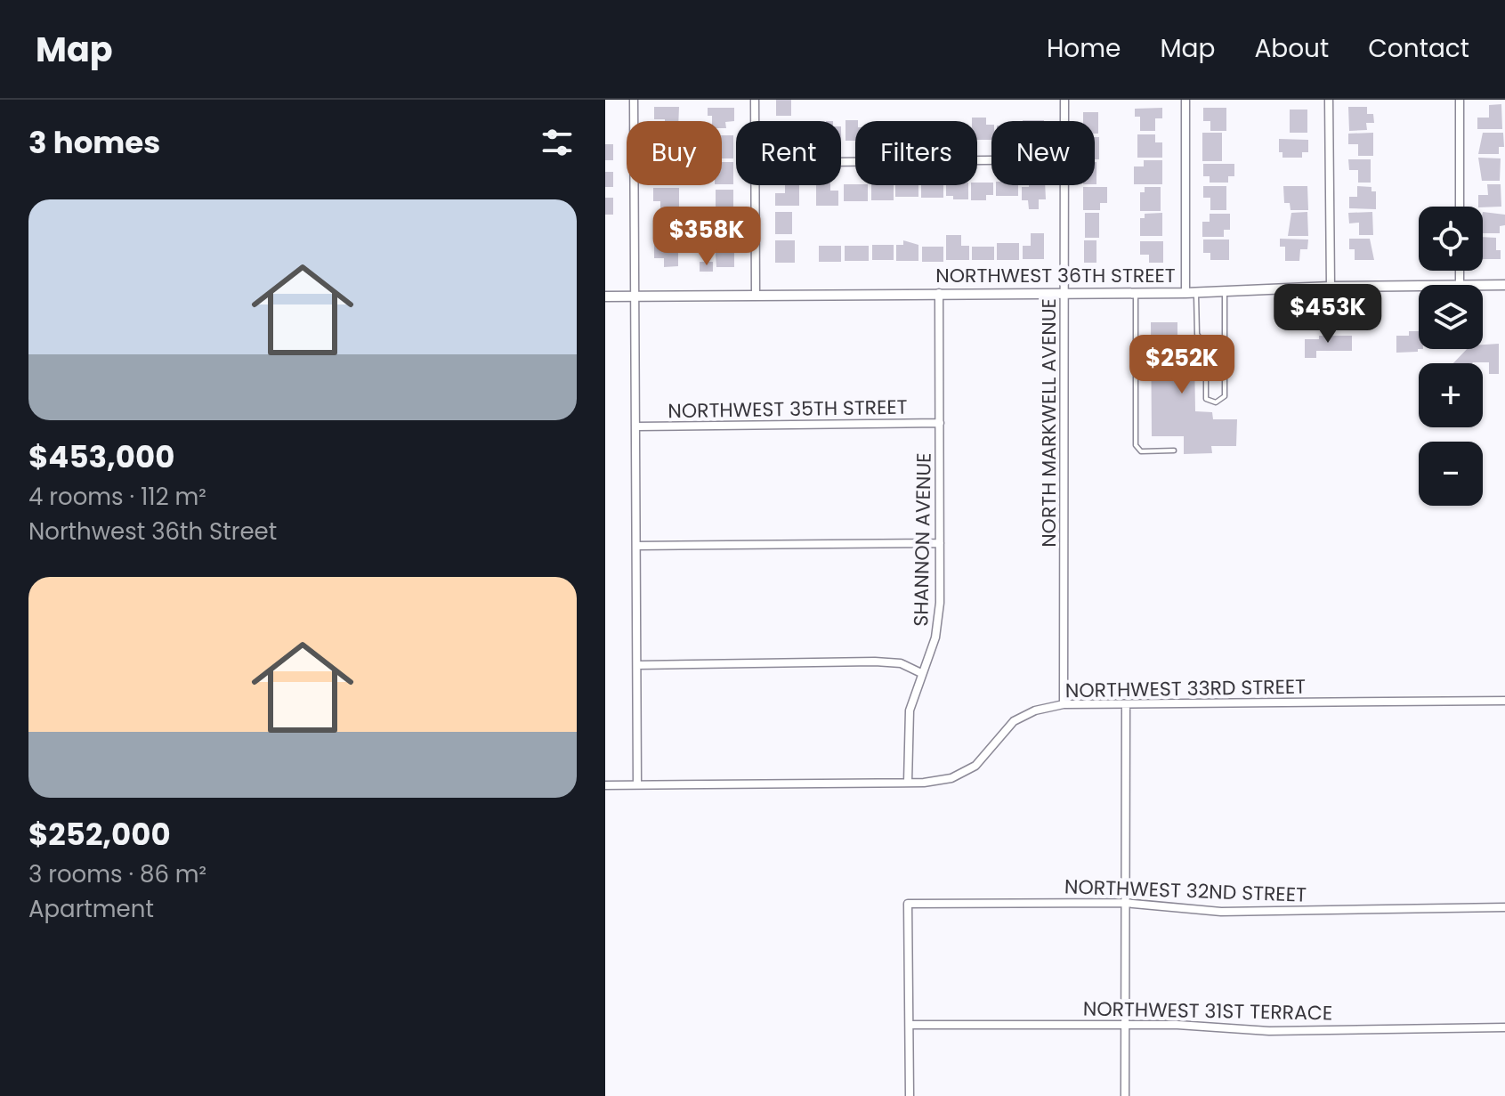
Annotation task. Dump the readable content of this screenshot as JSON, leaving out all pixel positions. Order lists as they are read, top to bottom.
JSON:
{
  "streets": {
    "street": [
      "NORTHWEST 36TH STREET",
      "NORTHWEST 35TH STREET",
      "NORTH MARKWELL AVENUE",
      "SHANNON AVENUE",
      "NORTHWEST 33RD STREET",
      "NORTHWEST 32ND STREET",
      "NORTHWEST 31ST TERRACE"
    ]
  },
  "crossings": [
    ["NORTHWEST 36TH STREET", "NORTH MARKWELL AVENUE"],
    ["NORTHWEST 36TH STREET", "SHANNON AVENUE"],
    ["NORTHWEST 35TH STREET", "SHANNON AVENUE"],
    ["NORTH MARKWELL AVENUE", "NORTHWEST 33RD STREET"],
    ["SHANNON AVENUE", "NORTHWEST 33RD STREET"],
    ["NORTHWEST 32ND STREET", "NORTHWEST 31ST TERRACE"]
  ],
  "page": {
    "header": "Map",
    "nav": [
      "Home",
      "Map",
      "About",
      "Contact"
    ],
    "heading": "3 homes",
    "chip": [
      "Buy",
      "Rent",
      "Filters",
      "New"
    ],
    "list": [
      {
        "name": "$453,000",
        "note": "4 rooms · 112 m² · Northwest 36th Street"
      },
      {
        "name": "$252,000",
        "note": "3 rooms · 86 m² · Apartment"
      }
    ],
    "map_buttons": ["+", "−"],
    "price": ["$358K", "$453K", "$252K"]
  }
}
